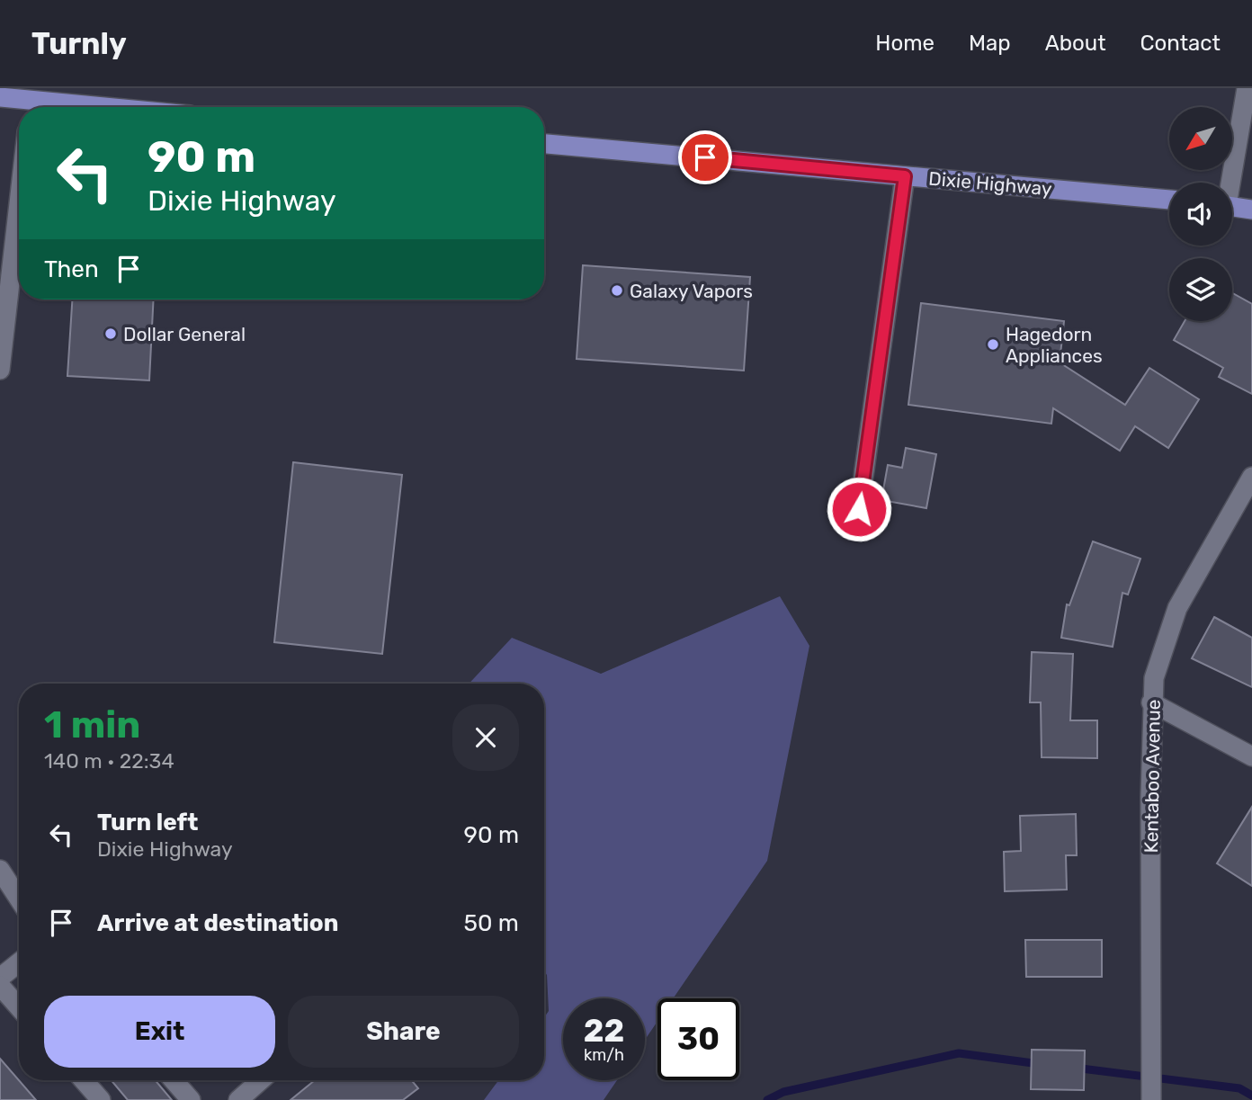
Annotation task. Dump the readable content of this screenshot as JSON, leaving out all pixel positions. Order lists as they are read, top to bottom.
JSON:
{
  "streets": {
    "main road": ["Dixie Highway"],
    "street": ["Kentaboo Avenue"]
  },
  "places": ["Galaxy Vapors", "Dollar General", "Hagedorn Appliances"],
  "north": "bottom left",
  "page": {
    "header": "Turnly",
    "nav": [
      "Home",
      "Map",
      "About",
      "Contact"
    ],
    "turn": ["90 m", "Dixie Highway"],
    "then": "Then",
    "heading": ["1 min", "140 m · 22:34"],
    "list": [
      {
        "name": "Turn left",
        "note": "Dixie Highway",
        "value": "90 m"
      },
      {
        "name": "Arrive at destination",
        "value": "50 m"
      }
    ],
    "buttons": ["Exit", "Share"],
    "speed": "22 km/h",
    "limit": "30"
  }
}
